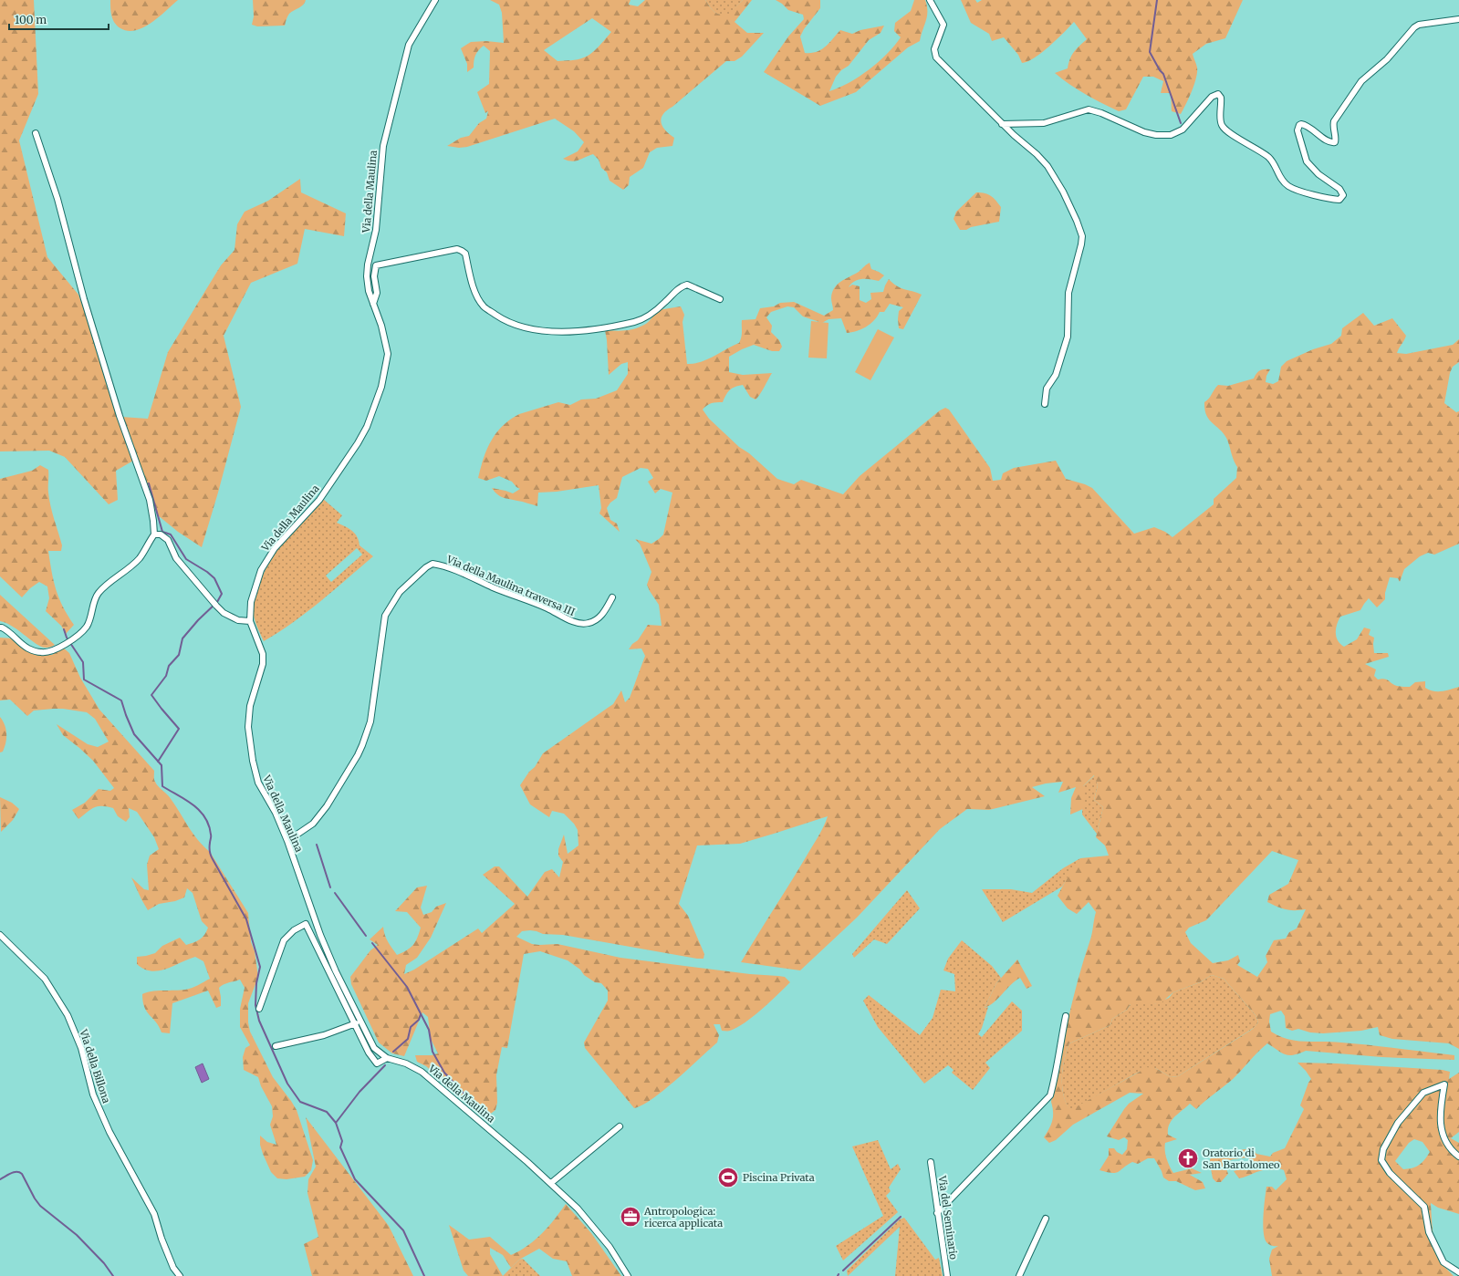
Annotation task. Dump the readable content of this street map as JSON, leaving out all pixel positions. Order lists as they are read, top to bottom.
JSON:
{
  "streets": {
    "street": [
      "Via della Maulina",
      "Via della Maulina traversa III",
      "Via della Billona",
      "Via del Seminario"
    ]
  },
  "crossings": [
    ["Via della Maulina", "Via della Maulina traversa III"]
  ],
  "places": {
    "church": ["Oratorio di San Bartolomeo"],
    "sports": ["Piscina Privata"],
    "office": ["Antropologica: ricerca applicata"]
  },
  "scale_bar": "100 m"
}
